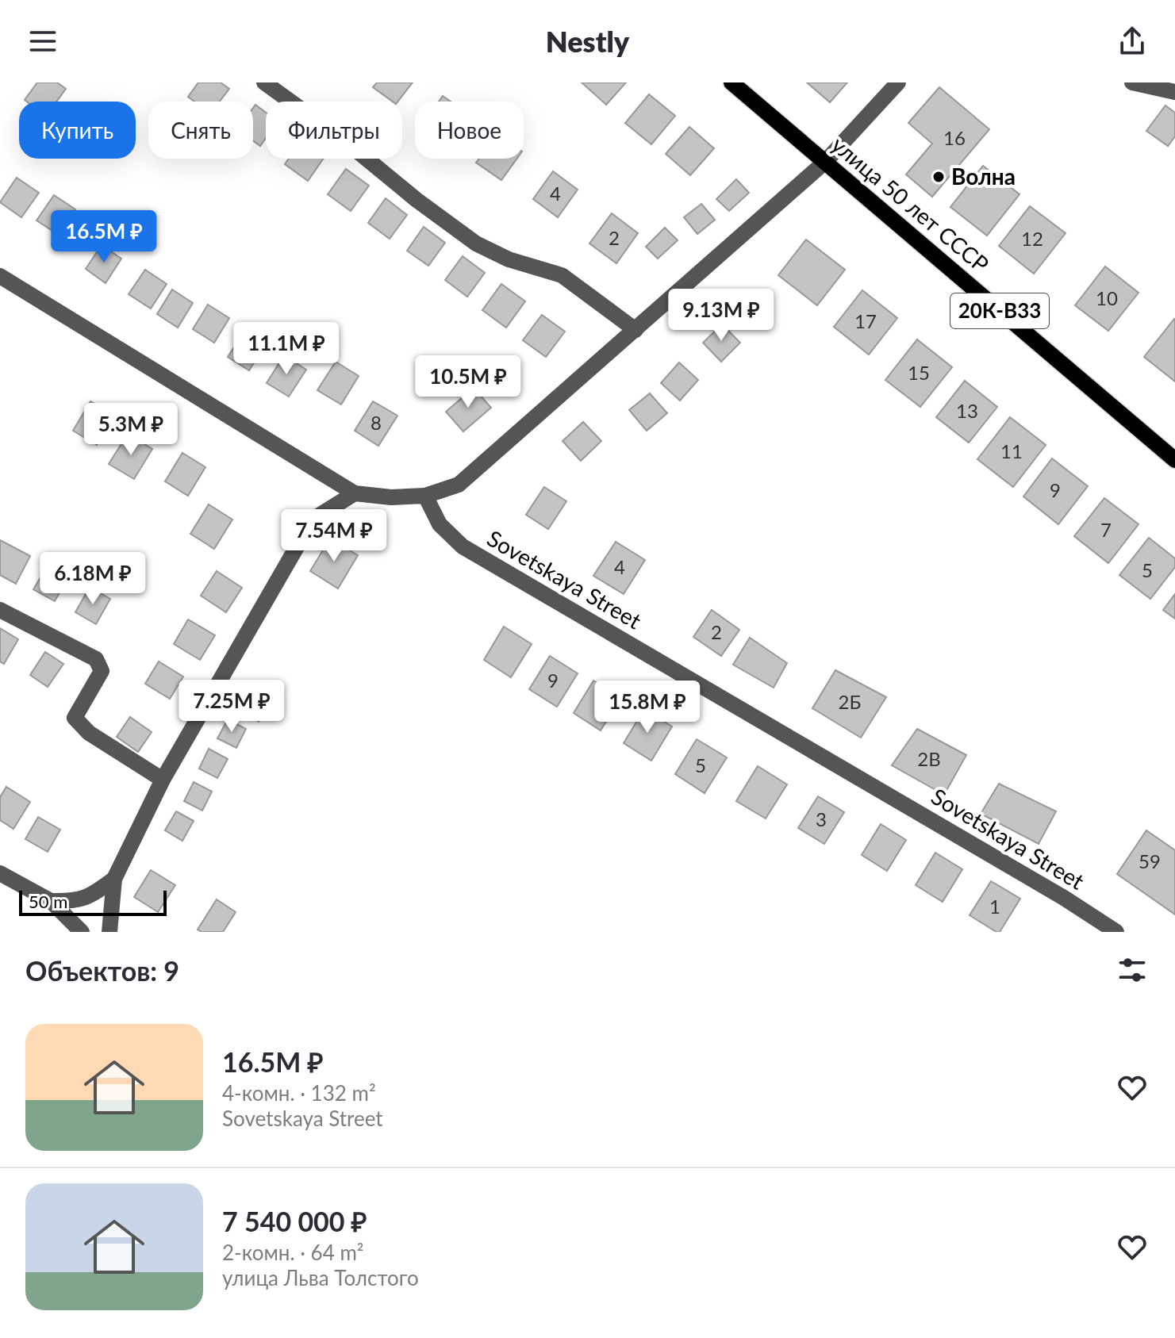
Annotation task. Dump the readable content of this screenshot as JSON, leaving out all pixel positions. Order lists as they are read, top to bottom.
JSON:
{
  "streets": {
    "main road": ["улица 50 лет СССР", "20К-В33"],
    "street": ["Sovetskaya Street"]
  },
  "places": ["Волна"],
  "house_numbers": [
    "16",
    "4",
    "2",
    "12",
    "10",
    "17",
    "15",
    "13",
    "8",
    "11",
    "9",
    "7",
    "4",
    "5",
    "2",
    "9",
    "2Б",
    "2В",
    "5",
    "3",
    "59",
    "1"
  ],
  "scale_bar": "50 m",
  "page": {
    "header": "Nestly",
    "chip": [
      "Купить",
      "Снять",
      "Фильтры",
      "Новое"
    ],
    "price": [
      "16.5M ₽",
      "9.13M ₽",
      "11.1M ₽",
      "10.5M ₽",
      "5.3M ₽",
      "7.54M ₽",
      "6.18M ₽",
      "7.25M ₽",
      "15.8M ₽"
    ],
    "scale": "50 m",
    "heading": "Объектов: 9",
    "list": [
      {
        "name": "16.5M ₽",
        "note": "4-комн. · 132 m² · Sovetskaya Street"
      },
      {
        "name": "7 540 000 ₽",
        "note": "2-комн. · 64 m² · улица Льва Толстого"
      }
    ]
  }
}
